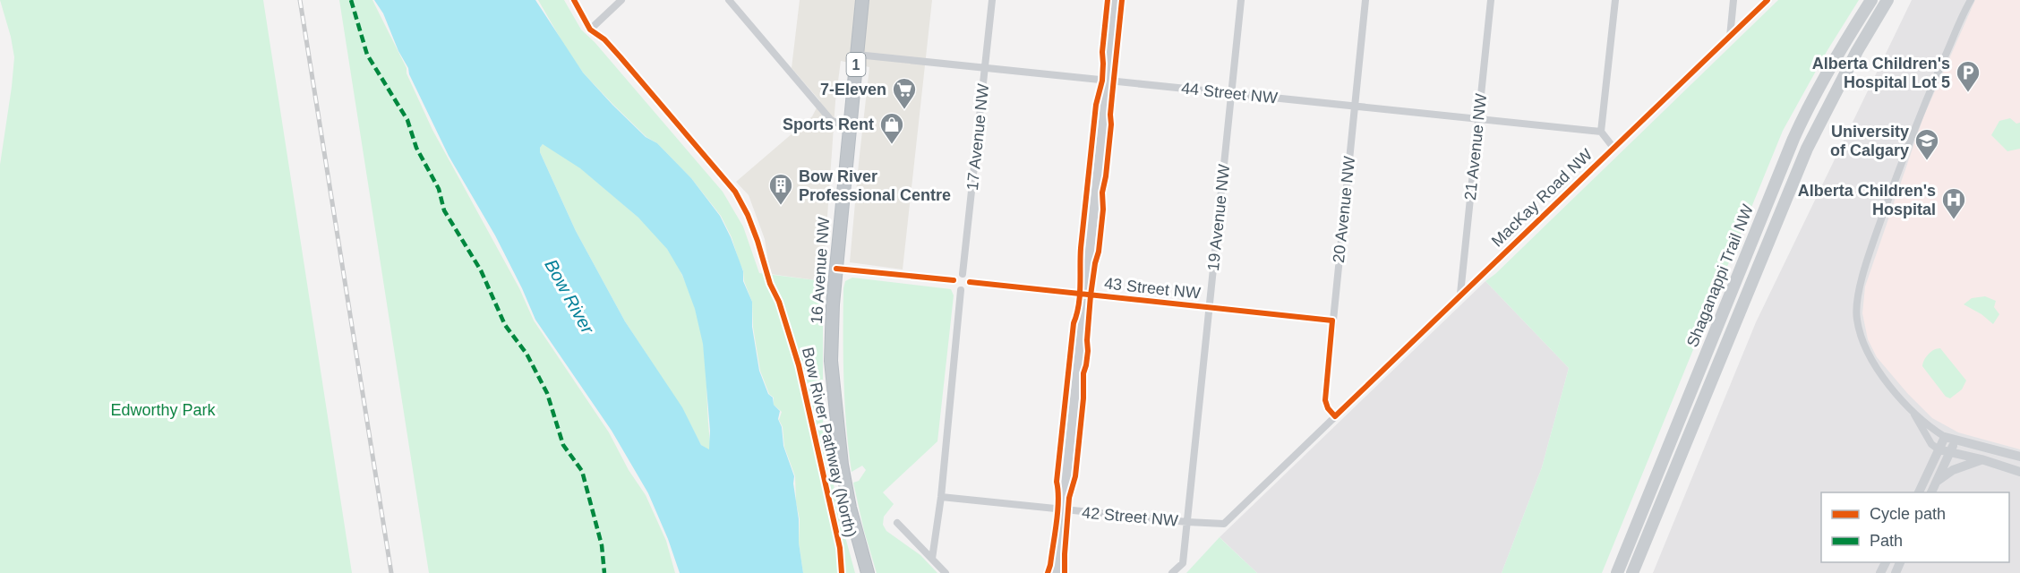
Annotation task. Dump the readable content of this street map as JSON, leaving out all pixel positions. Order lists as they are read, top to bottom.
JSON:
{
  "streets": {
    "highway": ["1", "16 Avenue NW"],
    "main road": ["Shaganappi Trail NW"],
    "street": [
      "44 Street NW",
      "17 Avenue NW",
      "21 Avenue NW",
      "MacKay Road NW",
      "20 Avenue NW",
      "19 Avenue NW",
      "43 Street NW",
      "42 Street NW"
    ],
    "cycle path": ["Bow River Pathway (North)"]
  },
  "crossings": [
    ["44 Street NW", "17 Avenue NW"],
    ["44 Street NW", "21 Avenue NW"],
    ["44 Street NW", "20 Avenue NW"],
    ["44 Street NW", "19 Avenue NW"],
    ["44 Street NW", "16 Avenue NW"],
    ["17 Avenue NW", "43 Street NW"],
    ["21 Avenue NW", "MacKay Road NW"],
    ["MacKay Road NW", "20 Avenue NW"],
    ["MacKay Road NW", "42 Street NW"],
    ["20 Avenue NW", "43 Street NW"],
    ["19 Avenue NW", "43 Street NW"],
    ["19 Avenue NW", "42 Street NW"]
  ],
  "water": ["Bow River"],
  "parks": ["Edworthy Park"],
  "places": {
    "parking": ["Alberta Children's Hospital Lot 5"],
    "supermarket": ["7-Eleven"],
    "shop": ["Sports Rent"],
    "school or university": ["University of Calgary"],
    "building": ["Bow River Professional Centre"],
    "hospital": ["Alberta Children's Hospital"]
  },
  "legend": ["Cycle path", "Path"]
}
